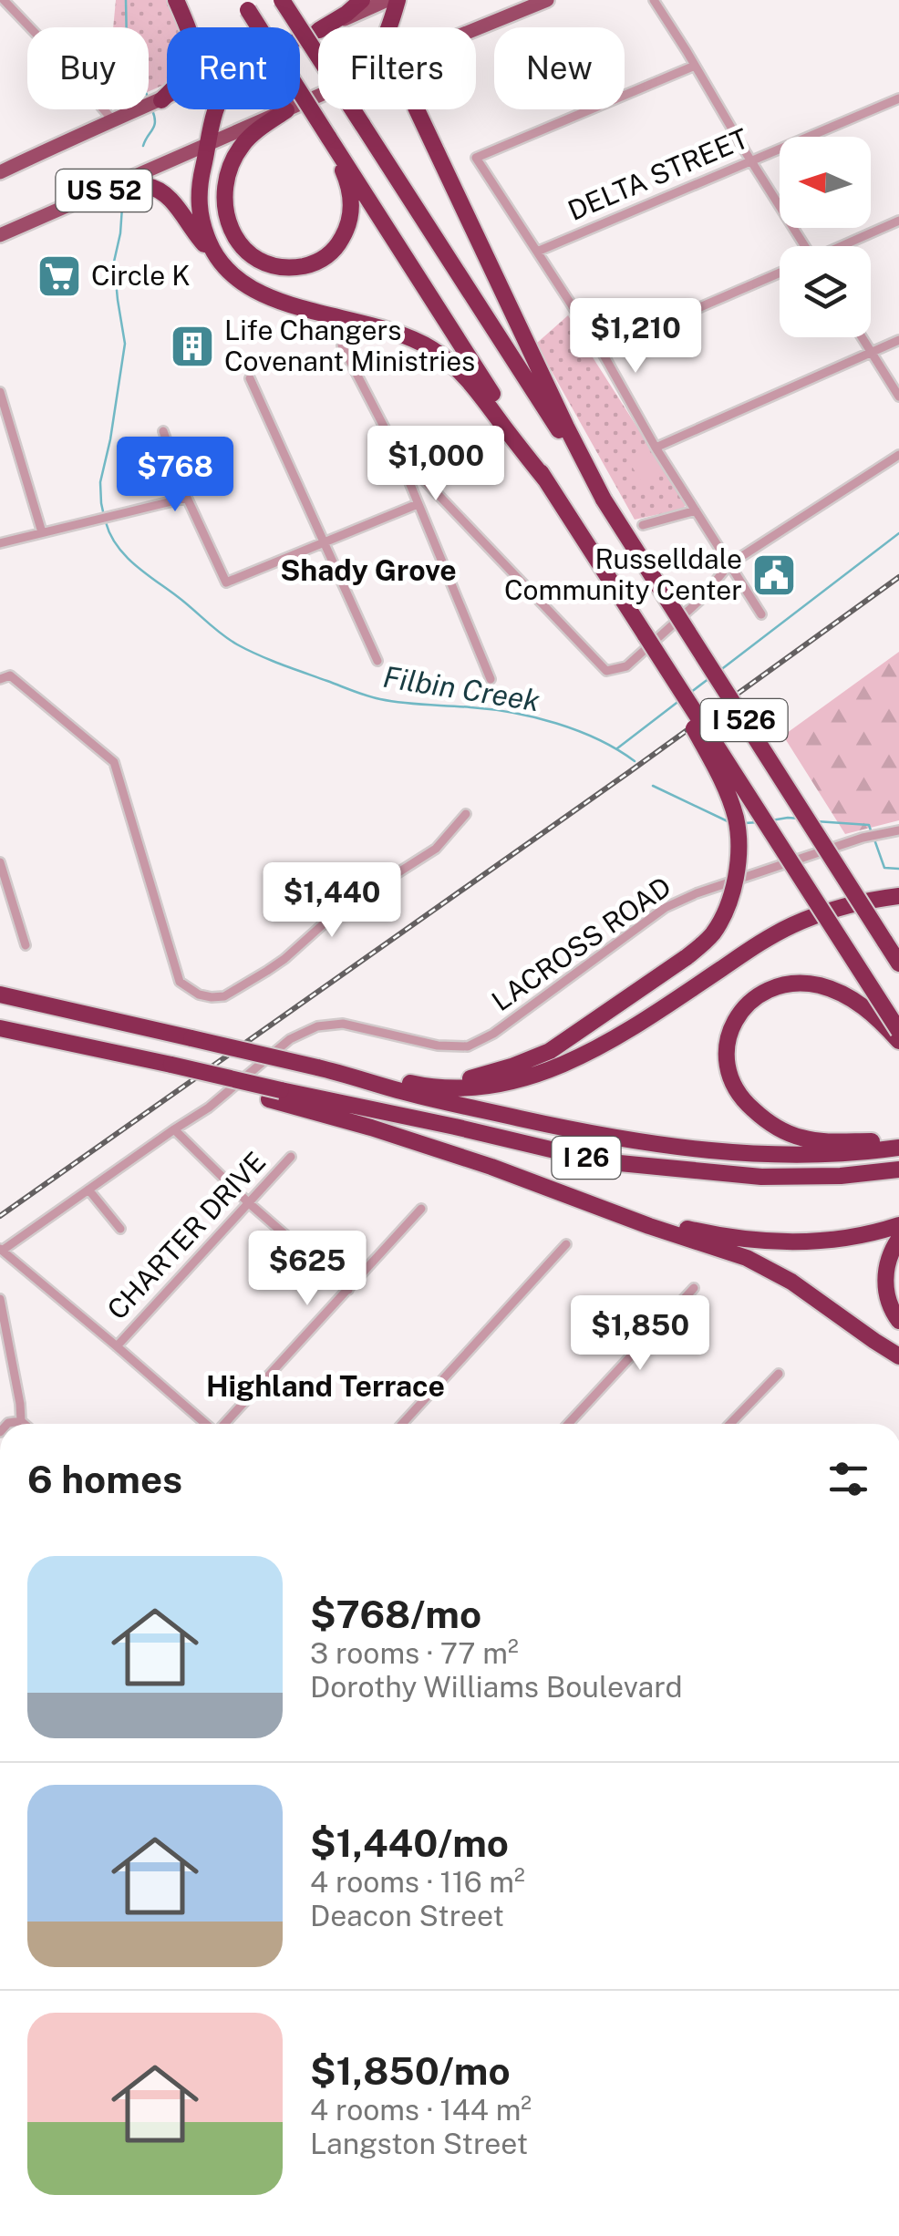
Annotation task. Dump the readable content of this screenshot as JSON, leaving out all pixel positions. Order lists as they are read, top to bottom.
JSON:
{
  "streets": {
    "highway": ["I 526", "I 26"],
    "main road": ["US 52"],
    "street": ["DELTA STREET", "LACROSS ROAD", "CHARTER DRIVE"]
  },
  "districts": ["Shady Grove", "Highland Terrace"],
  "water": ["Filbin Creek"],
  "places": {
    "supermarket": ["Circle K"],
    "building": ["Life Changers Covenant Ministries"],
    "public building": ["Russelldale Community Center"]
  },
  "north": "left",
  "page": {
    "chip": [
      "Buy",
      "Rent",
      "Filters",
      "New"
    ],
    "price": [
      "$1,210",
      "$1,000",
      "$768",
      "$1,440",
      "$625",
      "$1,850"
    ],
    "heading": "6 homes",
    "list": [
      {
        "name": "$768/mo",
        "note": "3 rooms · 77 m² · Dorothy Williams Boulevard"
      },
      {
        "name": "$1,440/mo",
        "note": "4 rooms · 116 m² · Deacon Street"
      },
      {
        "name": "$1,850/mo",
        "note": "4 rooms · 144 m² · Langston Street"
      }
    ]
  }
}
